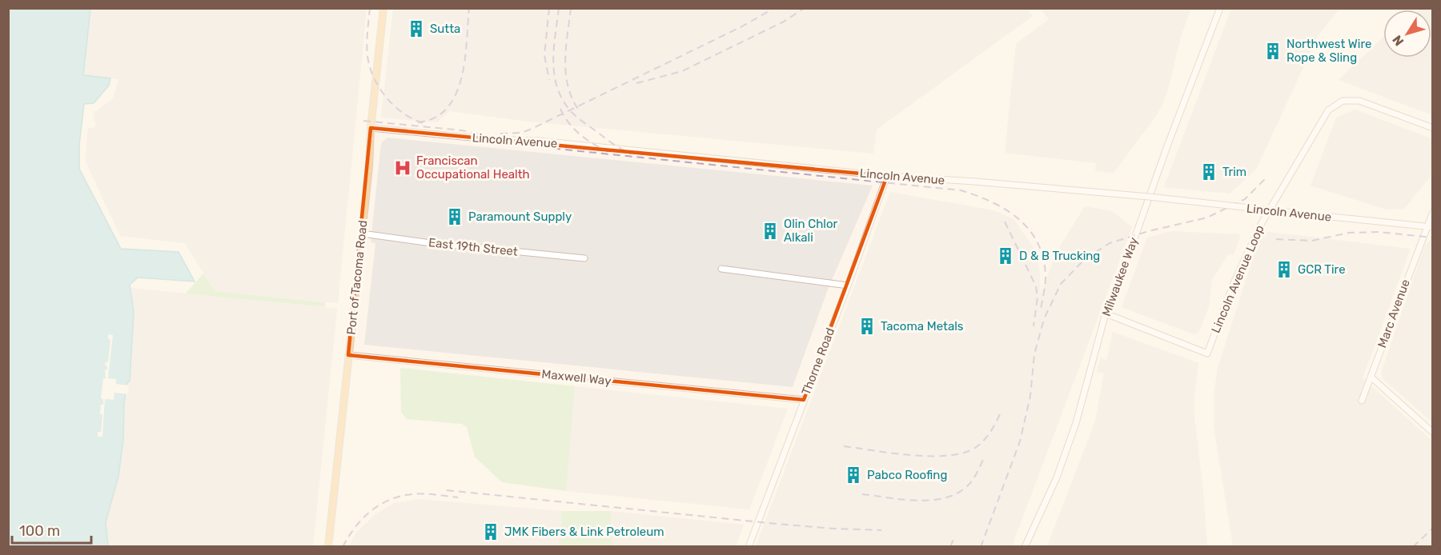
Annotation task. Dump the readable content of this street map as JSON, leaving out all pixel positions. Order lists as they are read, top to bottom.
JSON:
{
  "streets": {
    "main road": ["Port of Tacoma Road"],
    "street": [
      "Lincoln Avenue",
      "East 19th Street",
      "Milwaukee Way",
      "Lincoln Avenue Loop",
      "Marc Avenue",
      "Thorne Road",
      "Maxwell Way"
    ]
  },
  "crossings": [
    ["Lincoln Avenue", "Port of Tacoma Road"],
    ["Lincoln Avenue", "Marc Avenue"],
    ["Lincoln Avenue", "Thorne Road"],
    ["East 19th Street", "Port of Tacoma Road"],
    ["Milwaukee Way", "Lincoln Avenue Loop"],
    ["Port of Tacoma Road", "Maxwell Way"],
    ["Thorne Road", "Maxwell Way"]
  ],
  "places": {
    "building": [
      "Sutta",
      "Northwest Wire Rope & Sling",
      "Trim",
      "Paramount Supply",
      "Olin Chlor Alkali",
      "D & B Trucking",
      "GCR Tire",
      "Tacoma Metals",
      "Pabco Roofing",
      "JMK Fibers & Link Petroleum"
    ],
    "hospital": ["Franciscan Occupational Health"]
  },
  "scale_bar": "100 m",
  "north": "bottom left"
}
